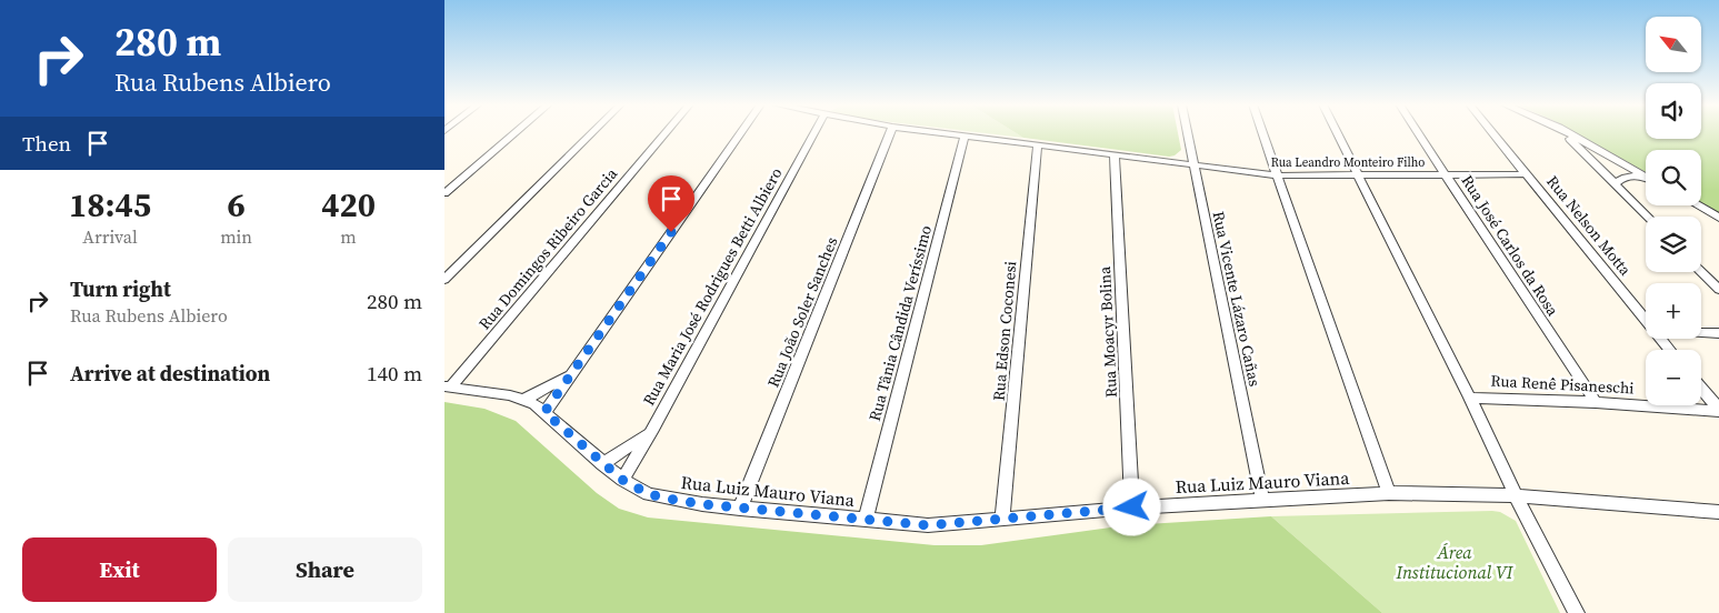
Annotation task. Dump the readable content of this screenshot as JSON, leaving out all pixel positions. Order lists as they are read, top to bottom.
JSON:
{
  "streets": {
    "street": [
      "Rua Leandro Monteiro Filho",
      "Rua Nelson Motta",
      "Rua José Carlos da Rosa",
      "Rua Domingos Ribeiro Garcia",
      "Rua Maria José Rodrigues Betti Albiero",
      "Rua Vicente Lázaro Cañas",
      "Rua João Soler Sanches",
      "Rua Tânia Cândida Veríssimo",
      "Rua Edson Coconesi",
      "Rua Moacyr Bolina",
      "Rua Renê Pisaneschi",
      "Rua Luiz Mauro Viana"
    ]
  },
  "crossings": [
    ["Rua Leandro Monteiro Filho", "Rua Nelson Motta"],
    ["Rua Leandro Monteiro Filho", "Rua José Carlos da Rosa"],
    ["Rua Leandro Monteiro Filho", "Rua Vicente Lázaro Cañas"],
    ["Rua Leandro Monteiro Filho", "Rua Tânia Cândida Veríssimo"],
    ["Rua Leandro Monteiro Filho", "Rua Edson Coconesi"],
    ["Rua Leandro Monteiro Filho", "Rua Moacyr Bolina"],
    ["Rua José Carlos da Rosa", "Rua Renê Pisaneschi"],
    ["Rua Domingos Ribeiro Garcia", "Rua Luiz Mauro Viana"],
    ["Rua Maria José Rodrigues Betti Albiero", "Rua Luiz Mauro Viana"],
    ["Rua Vicente Lázaro Cañas", "Rua Luiz Mauro Viana"],
    ["Rua João Soler Sanches", "Rua Luiz Mauro Viana"],
    ["Rua Tânia Cândida Veríssimo", "Rua Luiz Mauro Viana"],
    ["Rua Edson Coconesi", "Rua Luiz Mauro Viana"],
    ["Rua Moacyr Bolina", "Rua Luiz Mauro Viana"]
  ],
  "parks": ["Área Institucional VI"],
  "north": "top left",
  "page": {
    "turn": ["280 m", "Rua Rubens Albiero"],
    "map_buttons": ["+", "−"],
    "then": "Then",
    "eta": [
      "18:45",
      "Arrival",
      "6",
      "min",
      "420",
      "m"
    ],
    "list": [
      {
        "name": "Turn right",
        "note": "Rua Rubens Albiero",
        "value": "280 m"
      },
      {
        "name": "Arrive at destination",
        "value": "140 m"
      }
    ],
    "buttons": ["Exit", "Share"]
  }
}
